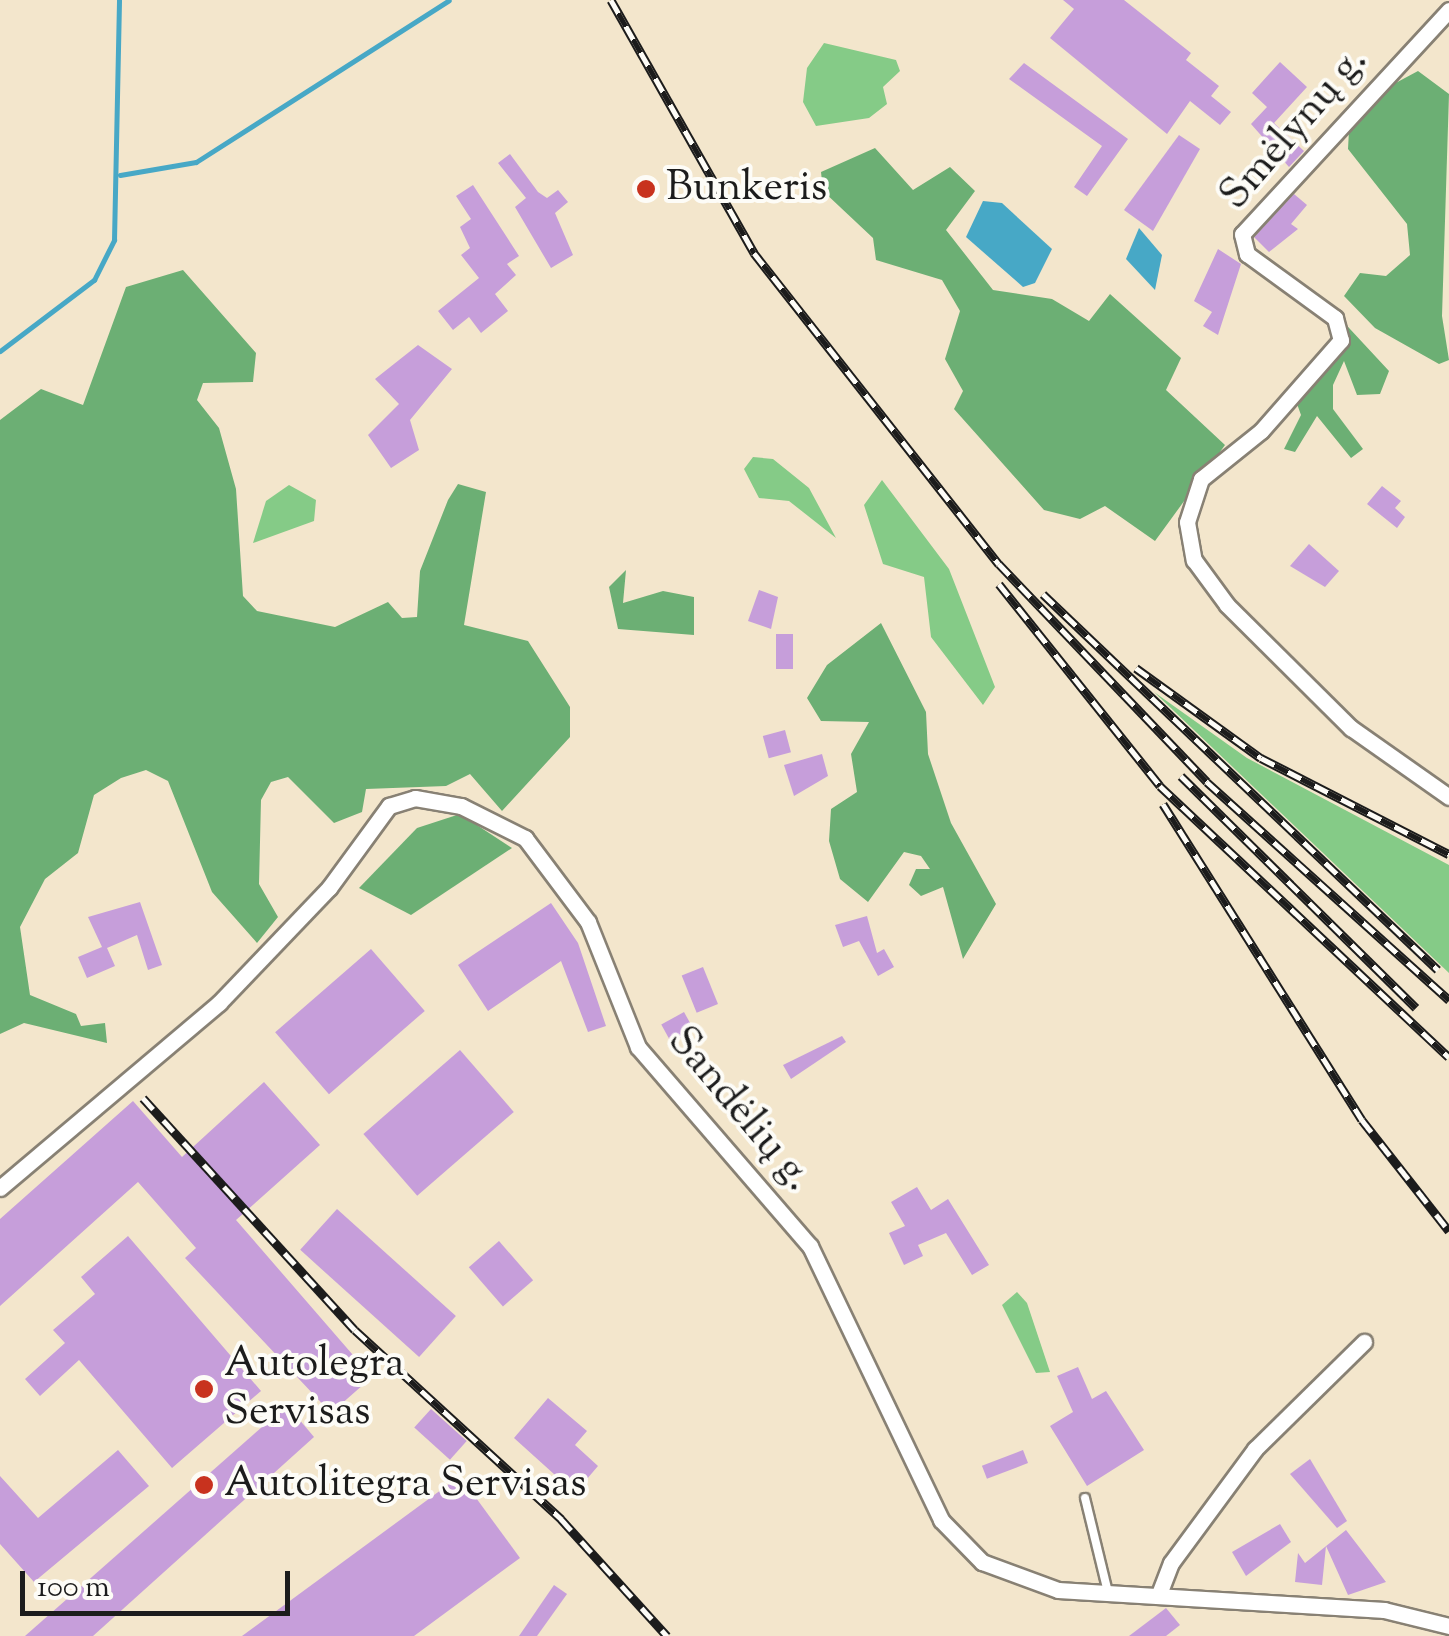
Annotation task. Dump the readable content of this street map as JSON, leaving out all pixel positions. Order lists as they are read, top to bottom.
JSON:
{
  "streets": {
    "street": ["Smėlynų g.", "Sandėlių g."]
  },
  "places": ["Bunkeris", "Autolegra Servisas", "Autolitegra Servisas"],
  "scale_bar": "100 m"
}
